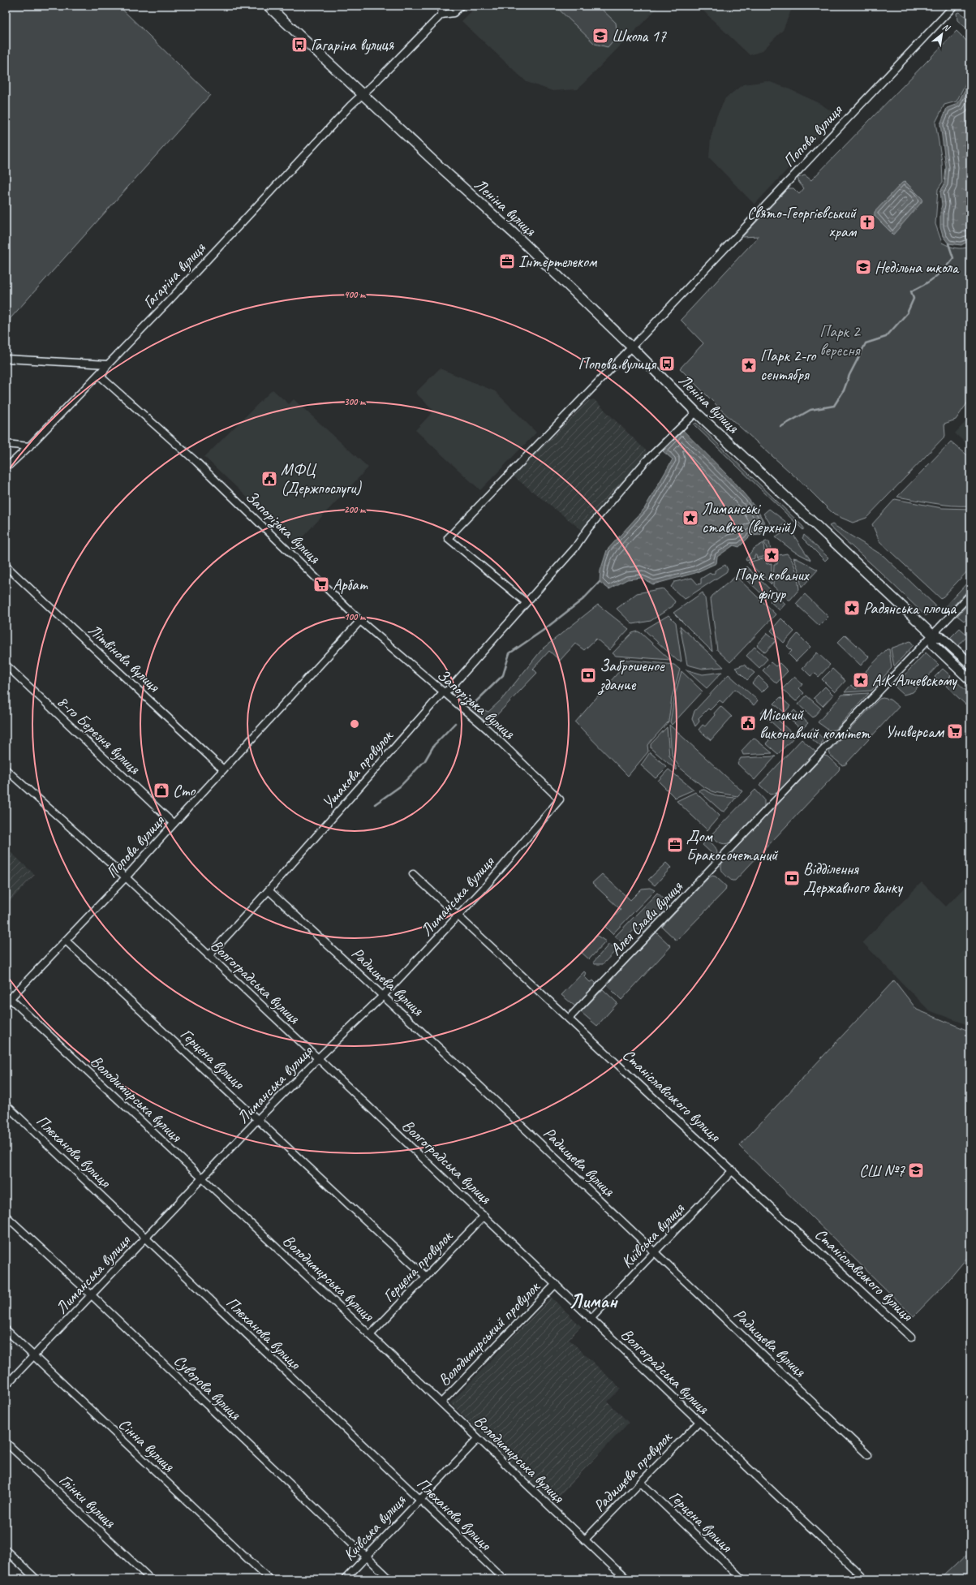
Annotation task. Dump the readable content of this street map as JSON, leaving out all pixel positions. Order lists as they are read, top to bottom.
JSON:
{
  "streets": {
    "street": [
      "Попова вулиця",
      "Леніна вулиця",
      "Гагаріна вулиця",
      "Запорізька вулиця",
      "Літвінова вулиця",
      "8-го Березня вулиця",
      "Ушакова провулок",
      "Лиманська вулиця",
      "Алея Слави вулиця",
      "Волгоградська вулиця",
      "Радищева вулиця",
      "Герцена вулиця",
      "Станіславського вулиця",
      "Володимирська вулиця",
      "Плєханова вулиця",
      "Київська вулиця",
      "Герцена провулок",
      "Володимирський провулок",
      "Суворова вулиця",
      "Сінна вулиця",
      "Радищева провулок",
      "Глінки вулиця"
    ]
  },
  "crossings": [
    ["Попова вулиця", "Леніна вулиця"],
    ["Попова вулиця", "Запорізька вулиця"],
    ["Попова вулиця", "Літвінова вулиця"],
    ["Попова вулиця", "8-го Березня вулиця"],
    ["Попова вулиця", "Ушакова провулок"],
    ["Попова вулиця", "Волгоградська вулиця"],
    ["Попова вулиця", "Герцена вулиця"],
    ["Попова вулиця", "Володимирська вулиця"],
    ["Леніна вулиця", "Гагаріна вулиця"],
    ["Леніна вулиця", "Ушакова провулок"],
    ["Леніна вулиця", "Алея Слави вулиця"],
    ["Гагаріна вулиця", "Запорізька вулиця"],
    ["Запорізька вулиця", "Ушакова провулок"],
    ["Запорізька вулиця", "Лиманська вулиця"],
    ["Ушакова провулок", "Волгоградська вулиця"],
    ["Ушакова провулок", "Радищева вулиця"],
    ["Лиманська вулиця", "Волгоградська вулиця"],
    ["Лиманська вулиця", "Радищева вулиця"],
    ["Лиманська вулиця", "Герцена вулиця"],
    ["Лиманська вулиця", "Станіславського вулиця"],
    ["Лиманська вулиця", "Володимирська вулиця"],
    ["Лиманська вулиця", "Плєханова вулиця"],
    ["Лиманська вулиця", "Суворова вулиця"],
    ["Лиманська вулиця", "Сінна вулиця"],
    ["Алея Слави вулиця", "Станіславського вулиця"],
    ["Волгоградська вулиця", "Київська вулиця"],
    ["Волгоградська вулиця", "Герцена провулок"],
    ["Волгоградська вулиця", "Володимирський провулок"],
    ["Волгоградська вулиця", "Радищева провулок"],
    ["Радищева вулиця", "Київська вулиця"],
    ["Герцена вулиця", "Герцена провулок"],
    ["Герцена вулиця", "Радищева провулок"],
    ["Станіславського вулиця", "Київська вулиця"],
    ["Володимирська вулиця", "Київська вулиця"],
    ["Володимирська вулиця", "Герцена провулок"],
    ["Володимирська вулиця", "Володимирський провулок"],
    ["Володимирська вулиця", "Радищева провулок"],
    ["Плєханова вулиця", "Київська вулиця"],
    ["Київська вулиця", "Суворова вулиця"]
  ],
  "districts": ["Лиман"],
  "parks": ["Парк 2 вересня"],
  "places": {
    "school or university": ["Школа 17", "Недільна школа", "СШ №7"],
    "bus stop": ["Гагаріна вулиця", "Попова вулиця"],
    "church": ["Свято-Георгієвський храм"],
    "office": ["Інтертелеком", "Дом Бракосочетаний"],
    "place": [
      "Парк 2-го сентября",
      "Лиманські ставки (верхній)",
      "Парк кованих фігур",
      "Радянська площа",
      "А.К.Алчевскому"
    ],
    "public building": ["МФЦ (Держпослуги)", "Міський виконавчий комітет"],
    "supermarket": ["Арбат", "Универсам"],
    "bank": ["Заброшеное здание", "Відділення Державного банку"],
    "shop": ["Сто"]
  },
  "north": "top right",
  "rings": [
    "400 m",
    "300 m",
    "200 m",
    "100 m"
  ]
}
